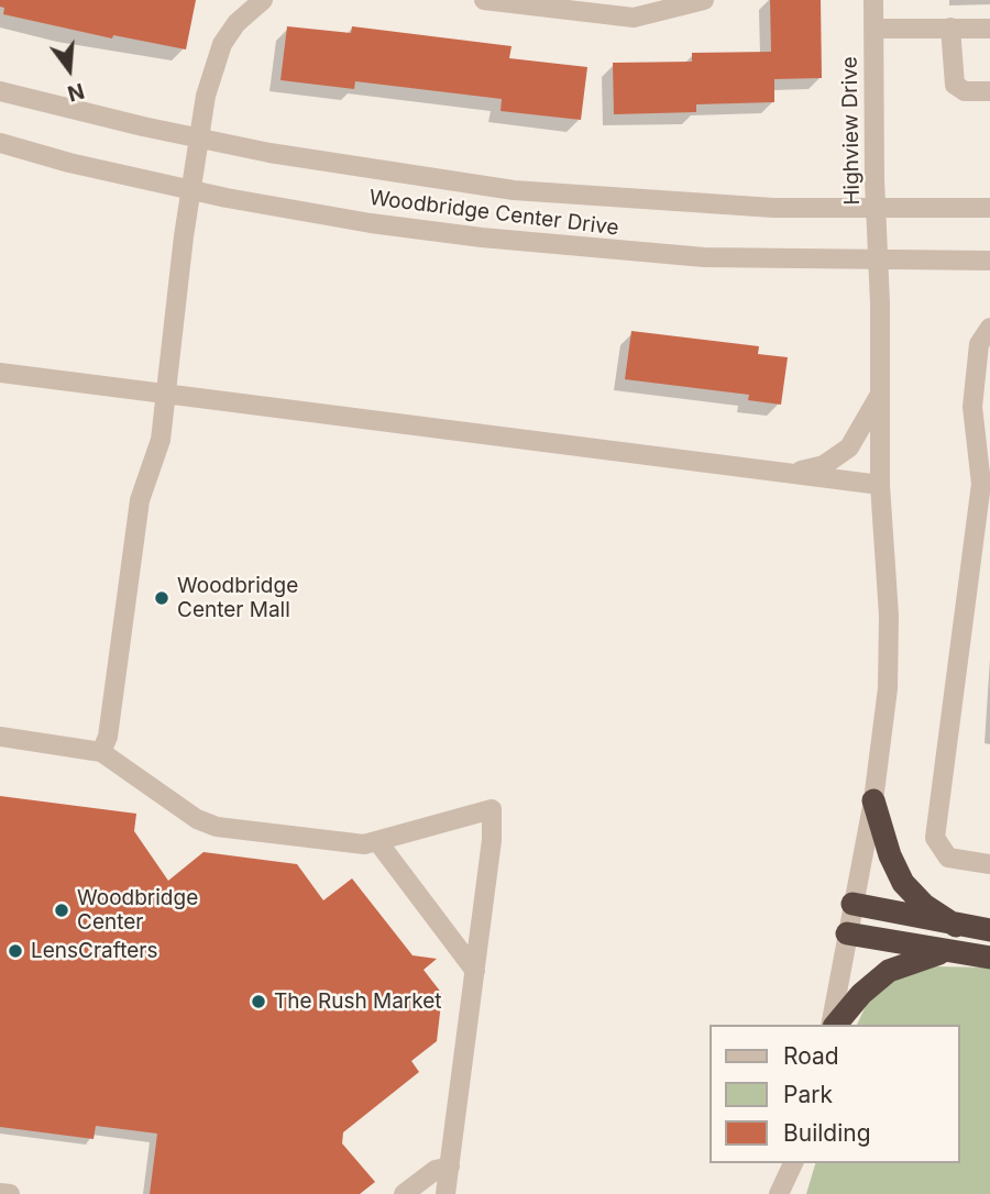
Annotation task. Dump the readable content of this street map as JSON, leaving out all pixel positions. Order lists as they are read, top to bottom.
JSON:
{
  "streets": {
    "street": ["Highview Drive", "Woodbridge Center Drive"]
  },
  "crossings": [
    ["Highview Drive", "Woodbridge Center Drive"]
  ],
  "places": [
    "Woodbridge Center Mall",
    "Woodbridge Center",
    "LensCrafters",
    "The Rush Market"
  ],
  "legend": ["Road", "Park", "Building"],
  "north": "bottom"
}
